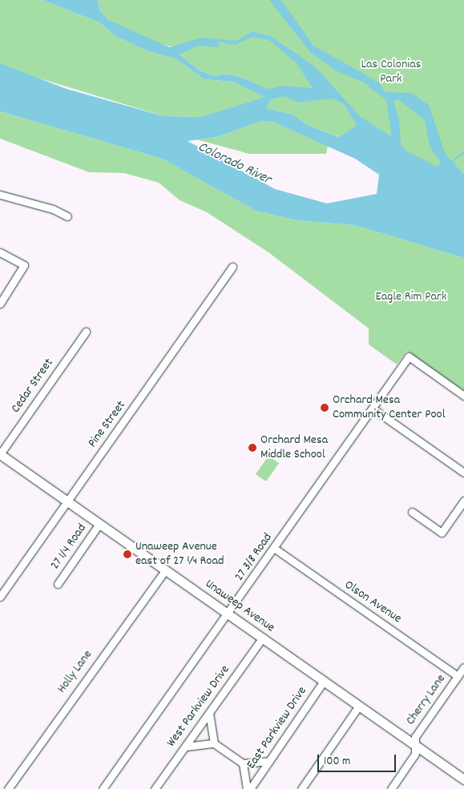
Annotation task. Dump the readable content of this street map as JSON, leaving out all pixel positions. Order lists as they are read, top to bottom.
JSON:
{
  "streets": {
    "main road": ["Unaweep Avenue"],
    "street": [
      "Cedar Street",
      "Pine Street",
      "27 1/4 Road",
      "27 3/8 Road",
      "Olson Avenue",
      "Holly Lane",
      "Cherry Lane",
      "West Parkview Drive",
      "East Parkview Drive"
    ]
  },
  "crossings": [
    ["Cedar Street", "Unaweep Avenue"],
    ["Pine Street", "Unaweep Avenue"],
    ["27 1/4 Road", "Unaweep Avenue"],
    ["27 3/8 Road", "Olson Avenue"],
    ["27 3/8 Road", "Unaweep Avenue"],
    ["Olson Avenue", "Cherry Lane"],
    ["Unaweep Avenue", "Holly Lane"],
    ["Unaweep Avenue", "Cherry Lane"],
    ["Unaweep Avenue", "West Parkview Drive"],
    ["Unaweep Avenue", "East Parkview Drive"]
  ],
  "water": ["Colorado River"],
  "parks": ["Las Colonias Park", "Eagle Rim Park"],
  "places": ["Orchard Mesa Community Center Pool", "Orchard Mesa Middle School", "Unaweep Avenue east of 27 ¼ Road"],
  "scale_bar": "100 m"
}
